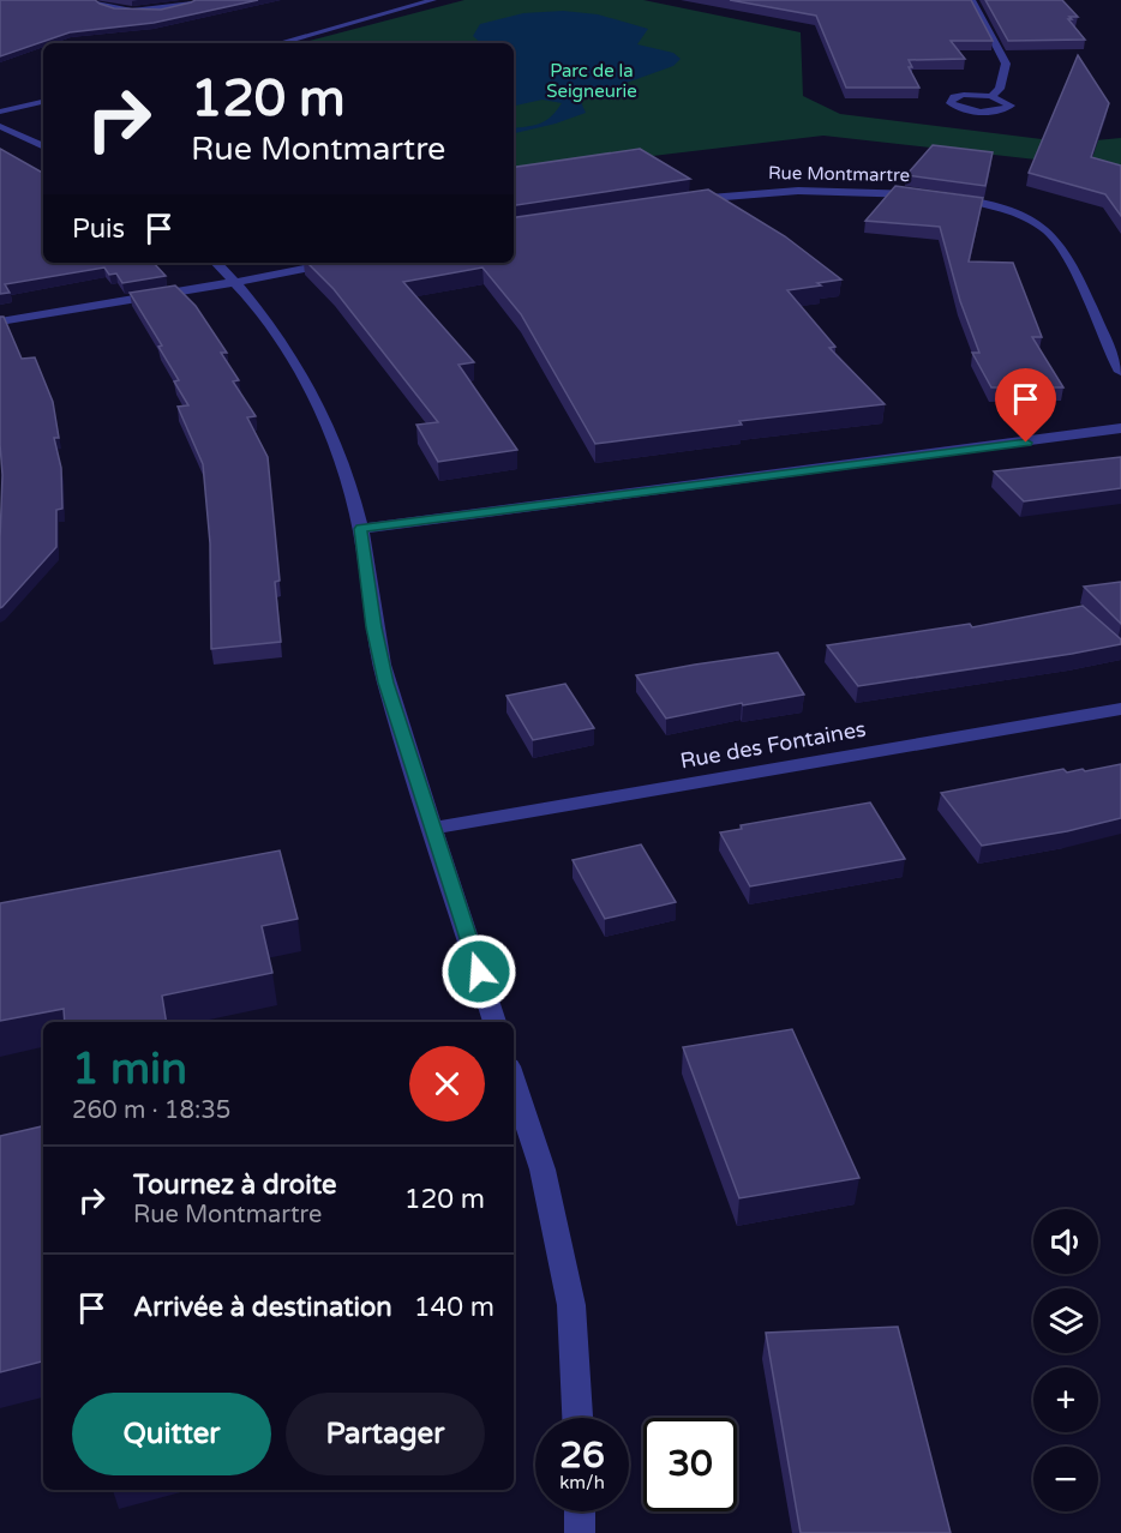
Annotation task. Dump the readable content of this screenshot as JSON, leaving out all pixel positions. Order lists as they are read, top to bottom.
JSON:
{
  "streets": {
    "street": ["Rue Montmartre", "Rue des Fontaines"]
  },
  "parks": ["Parc de la Seigneurie"],
  "page": {
    "turn": ["120 m", "Rue Montmartre"],
    "then": "Puis",
    "heading": ["1 min", "260 m · 18:35"],
    "list": [
      {
        "name": "Tournez à droite",
        "note": "Rue Montmartre",
        "value": "120 m"
      },
      {
        "name": "Arrivée à destination",
        "value": "140 m"
      }
    ],
    "map_buttons": ["+", "−"],
    "buttons": ["Quitter", "Partager"],
    "speed": "26 km/h",
    "limit": "30"
  }
}
